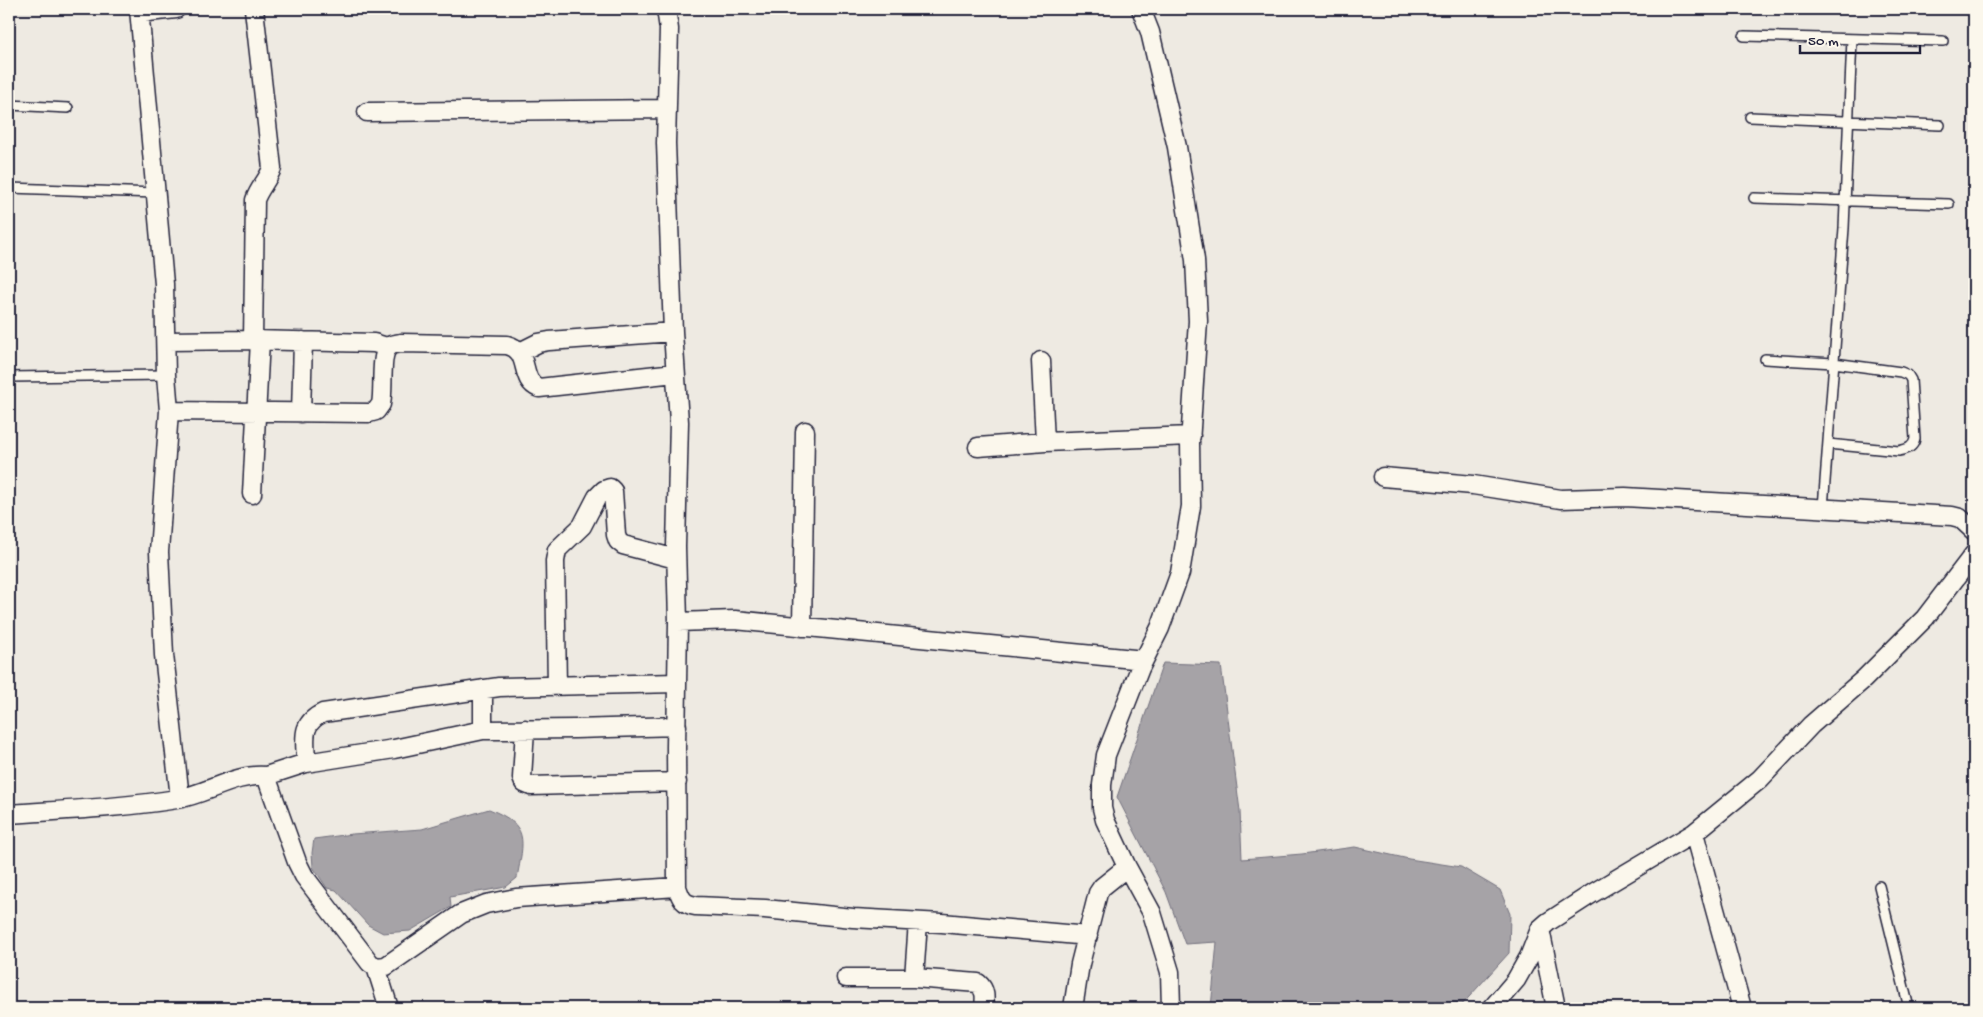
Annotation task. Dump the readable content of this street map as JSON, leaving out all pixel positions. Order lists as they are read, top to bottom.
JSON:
{
  "scale_bar": "50 m"
}
